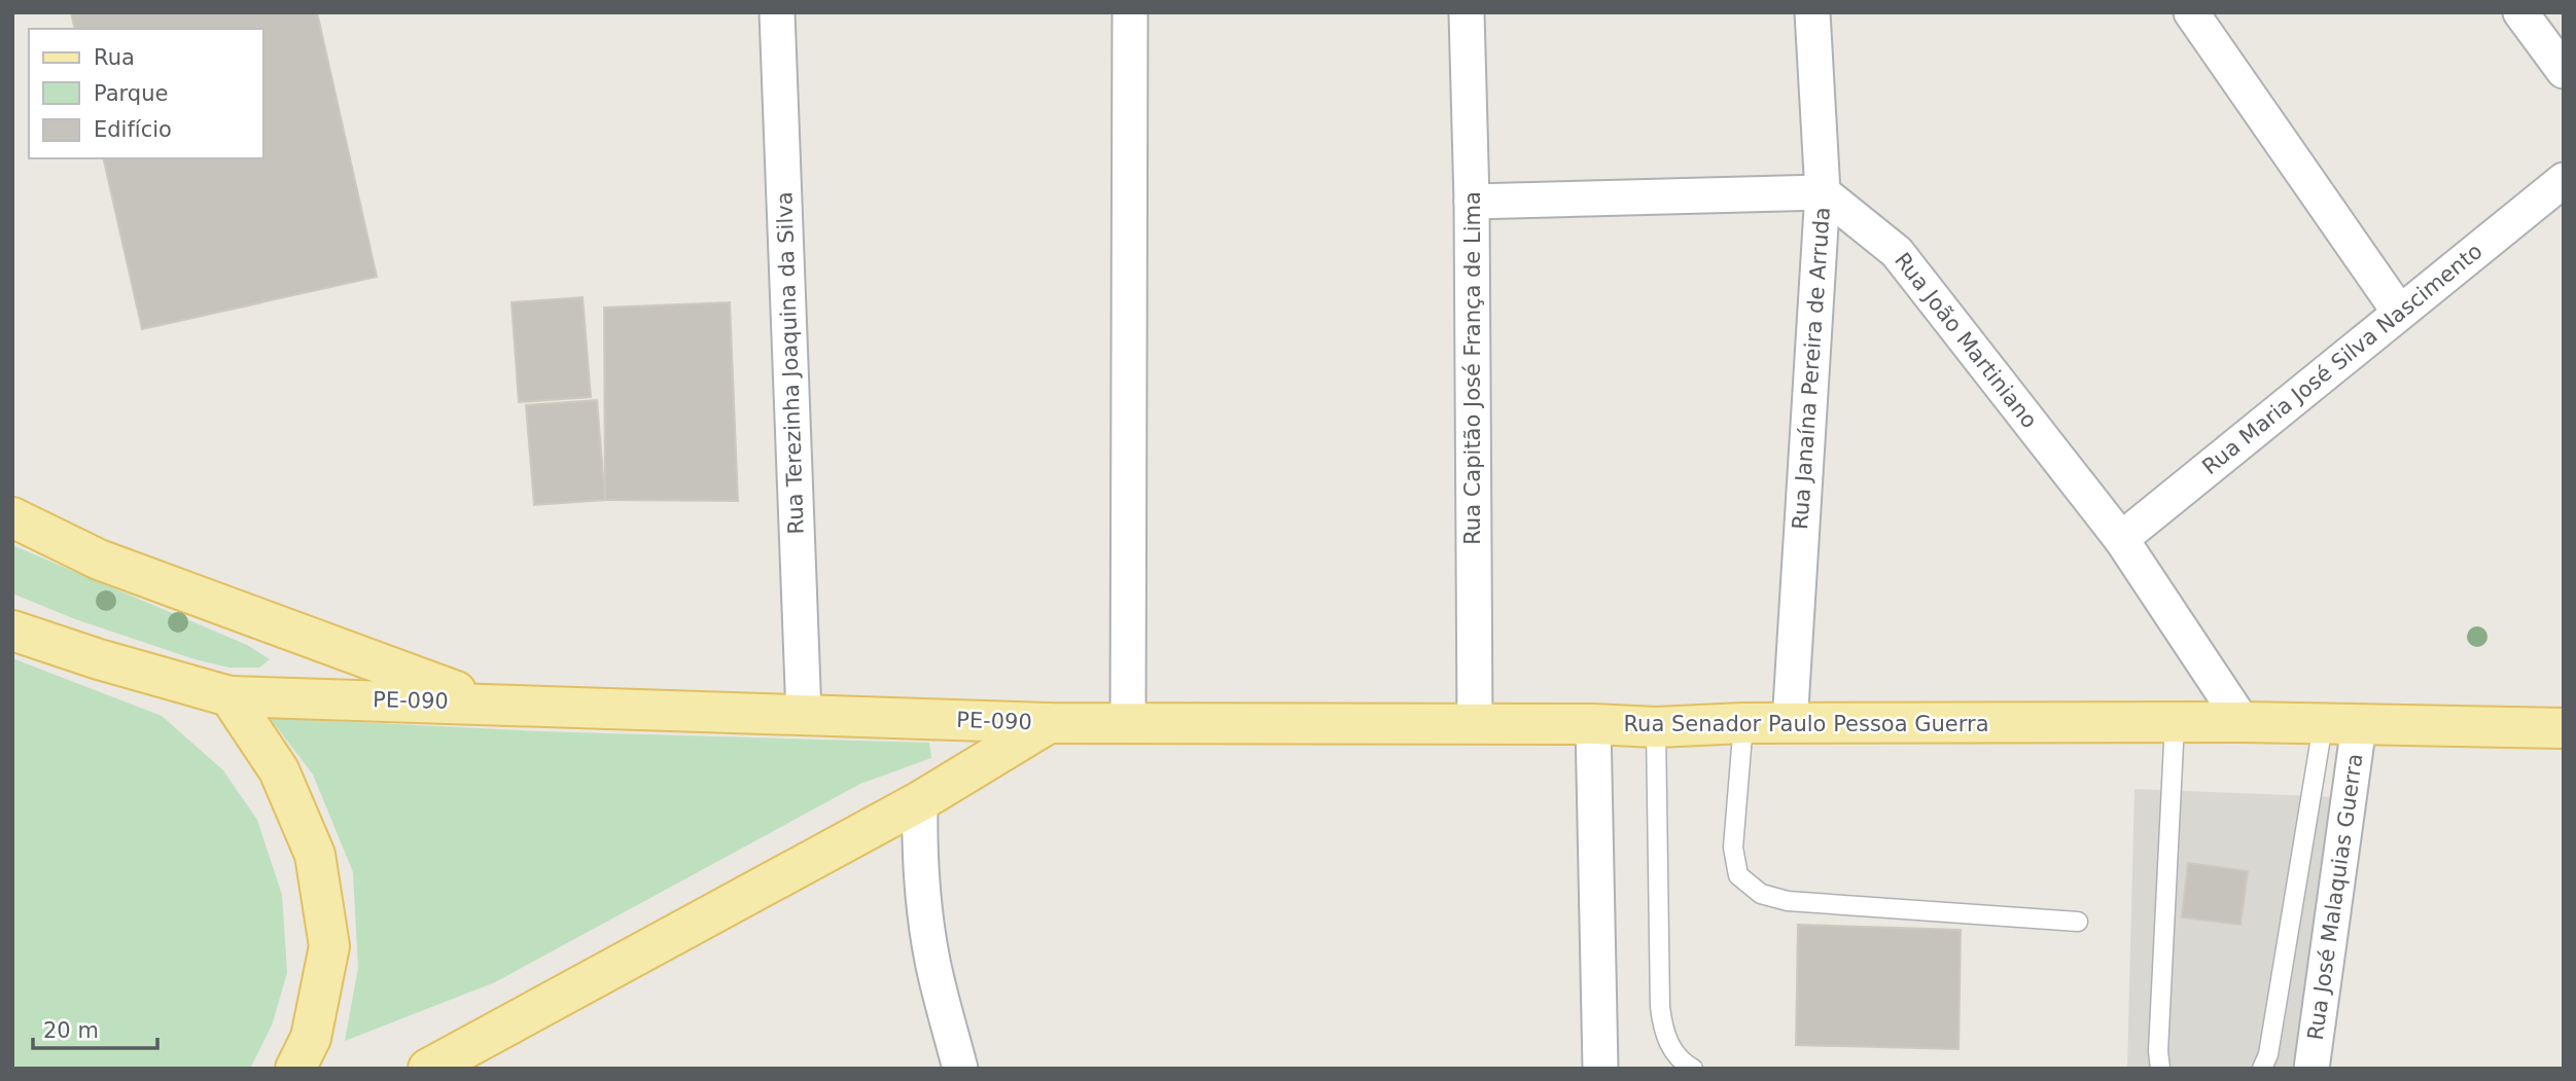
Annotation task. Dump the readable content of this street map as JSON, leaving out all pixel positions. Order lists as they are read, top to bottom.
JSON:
{
  "streets": {
    "main road": ["PE-090", "Rua Senador Paulo Pessoa Guerra"],
    "street": [
      "Rua João Martiniano",
      "Rua Maria José Silva Nascimento",
      "Rua Terezinha Joaquina da Silva",
      "Rua Capitão José França de Lima",
      "Rua Janaína Pereira de Arruda",
      "Rua José Malaquias Guerra"
    ]
  },
  "crossings": [
    ["Rua João Martiniano", "Rua Maria José Silva Nascimento"],
    ["Rua João Martiniano", "Rua Janaína Pereira de Arruda"],
    ["Rua João Martiniano", "Rua Senador Paulo Pessoa Guerra"],
    ["Rua Terezinha Joaquina da Silva", "PE-090"],
    ["Rua Capitão José França de Lima", "Rua Senador Paulo Pessoa Guerra"],
    ["Rua Janaína Pereira de Arruda", "Rua Senador Paulo Pessoa Guerra"],
    ["PE-090", "Rua Senador Paulo Pessoa Guerra"],
    ["Rua Senador Paulo Pessoa Guerra", "Rua José Malaquias Guerra"]
  ],
  "legend": ["Rua", "Parque", "Edifício"],
  "scale_bar": "20 m"
}
